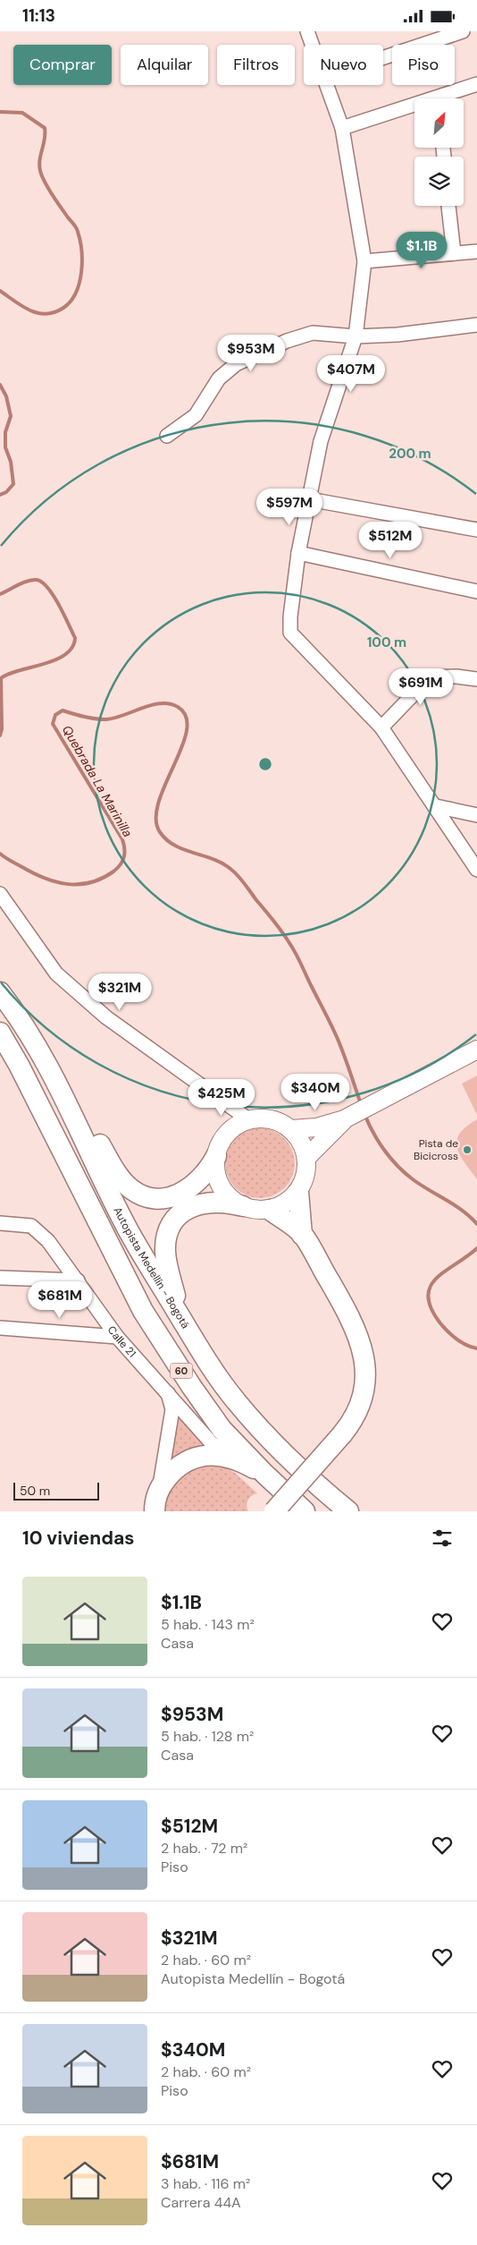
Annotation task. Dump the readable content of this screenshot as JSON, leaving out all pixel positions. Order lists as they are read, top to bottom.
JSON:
{
  "streets": {
    "highway": ["Autopista Medellín - Bogotá", "60"],
    "street": ["Calle 21"]
  },
  "water": ["Quebrada La Marinilla"],
  "places": ["Pista de Bicicross"],
  "scale_bar": "50 m",
  "north": "top right",
  "page": {
    "status": "11:13",
    "chip": [
      "Comprar",
      "Alquilar",
      "Filtros",
      "Nuevo",
      "Piso"
    ],
    "price": [
      "$1.1B",
      "$953M",
      "$407M",
      "$597M",
      "$512M",
      "$691M",
      "$321M",
      "$340M",
      "$425M",
      "$681M"
    ],
    "scale": "50 m",
    "heading": "10 viviendas",
    "list": [
      {
        "name": "$1.1B",
        "note": "5 hab. · 143 m² · Casa"
      },
      {
        "name": "$953M",
        "note": "5 hab. · 128 m² · Casa"
      },
      {
        "name": "$512M",
        "note": "2 hab. · 72 m² · Piso"
      },
      {
        "name": "$321M",
        "note": "2 hab. · 60 m² · Autopista Medellín - Bogotá"
      },
      {
        "name": "$340M",
        "note": "2 hab. · 60 m² · Piso"
      },
      {
        "name": "$681M",
        "note": "3 hab. · 116 m² · Carrera 44A"
      }
    ]
  },
  "rings": ["200 m", "100 m"]
}
